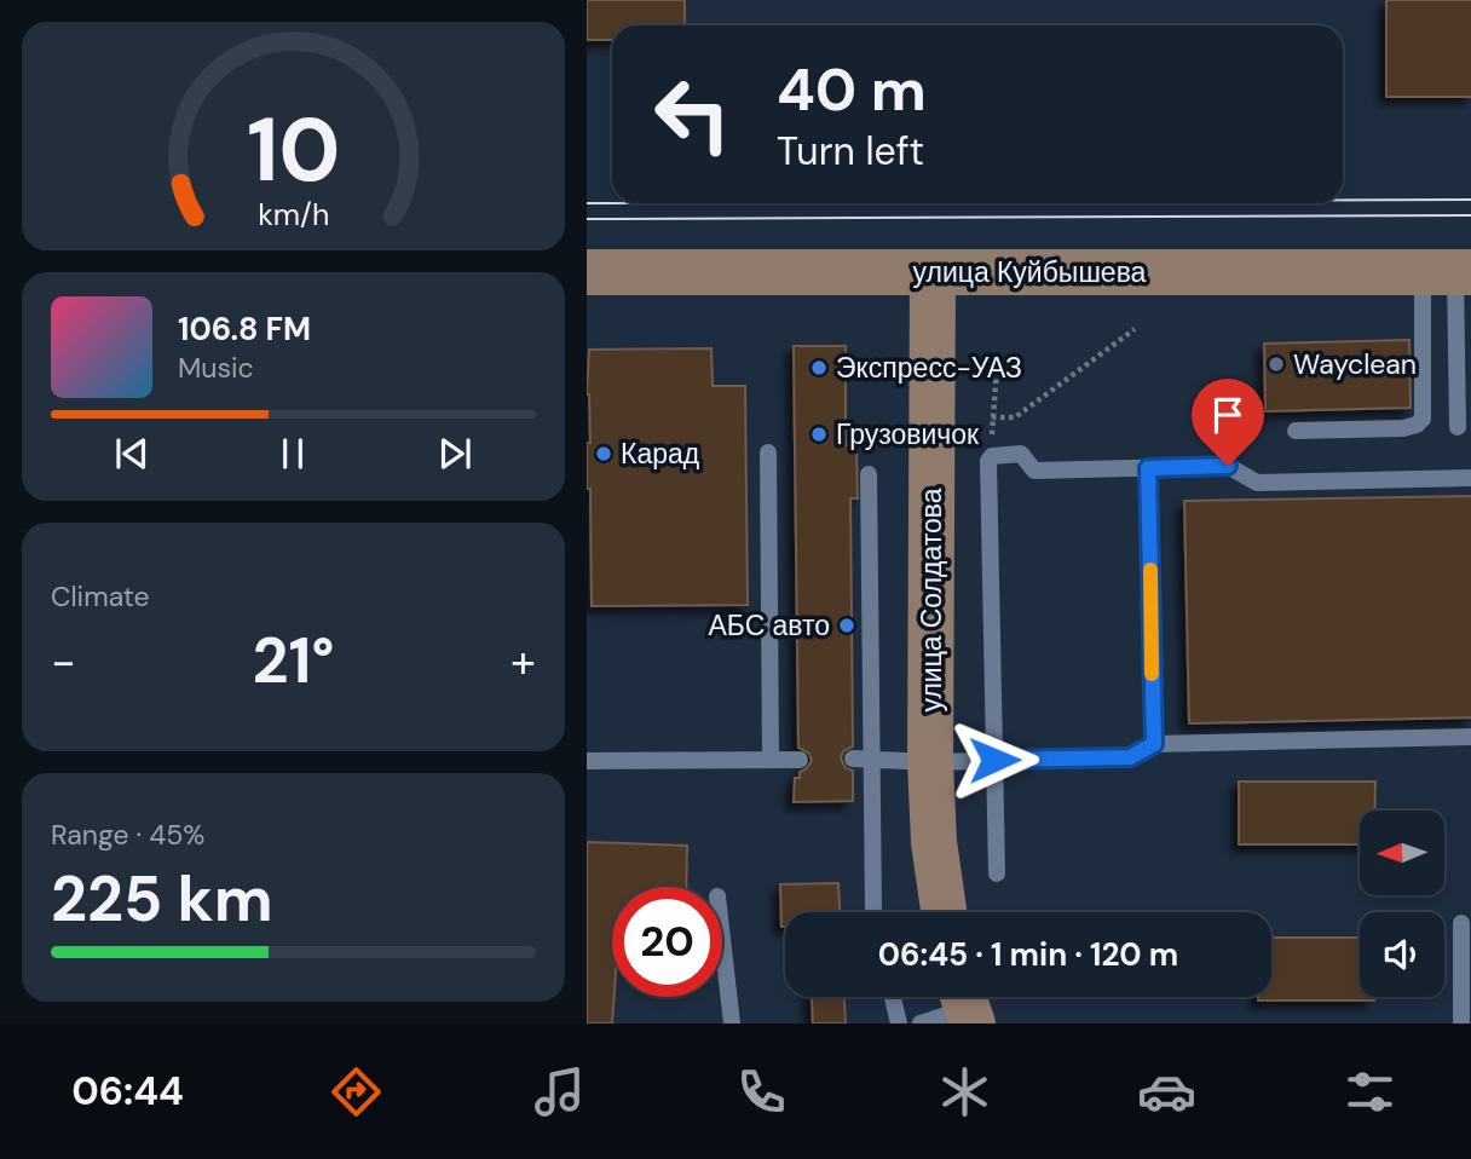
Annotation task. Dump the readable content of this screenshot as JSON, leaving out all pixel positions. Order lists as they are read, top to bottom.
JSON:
{
  "streets": {
    "main road": ["улица Куйбышева", "улица Солдатова"]
  },
  "crossings": [
    ["улица Куйбышева", "улица Солдатова"]
  ],
  "places": [
    "Wayclean",
    "Экспресс-УАЗ",
    "Грузовичок",
    "Карад",
    "АБС авто"
  ],
  "north": "left",
  "page": {
    "turn": ["40 m", "Turn left"],
    "song": ["106.8 FM", "Music"],
    "tile": [
      "Climate",
      ["Range · 45%", "225 km"]
    ],
    "heat": ["−", "21°", "+"],
    "limit": "20",
    "trip": "06:45 · 1 min · 120 m",
    "tabs": "06:44",
    "gauge": ["10", "km/h"]
  }
}
